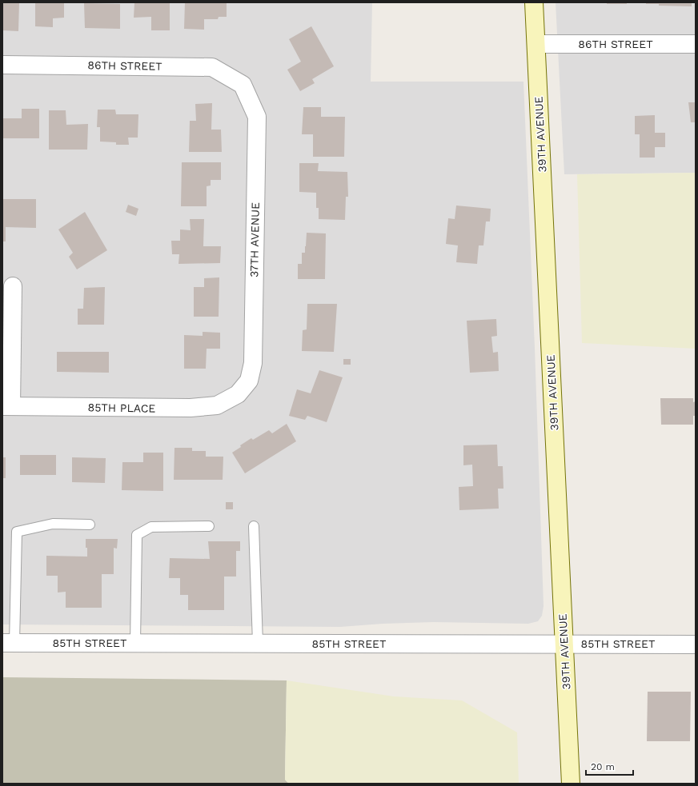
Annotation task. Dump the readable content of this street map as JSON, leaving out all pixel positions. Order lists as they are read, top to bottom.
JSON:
{
  "streets": {
    "main road": ["39TH AVENUE"],
    "street": [
      "86TH STREET",
      "37TH AVENUE",
      "85TH PLACE",
      "85TH STREET"
    ]
  },
  "crossings": [
    ["86TH STREET", "39TH AVENUE"],
    ["86TH STREET", "37TH AVENUE"],
    ["39TH AVENUE", "85TH STREET"],
    ["37TH AVENUE", "85TH PLACE"]
  ],
  "scale_bar": "20 m"
}
